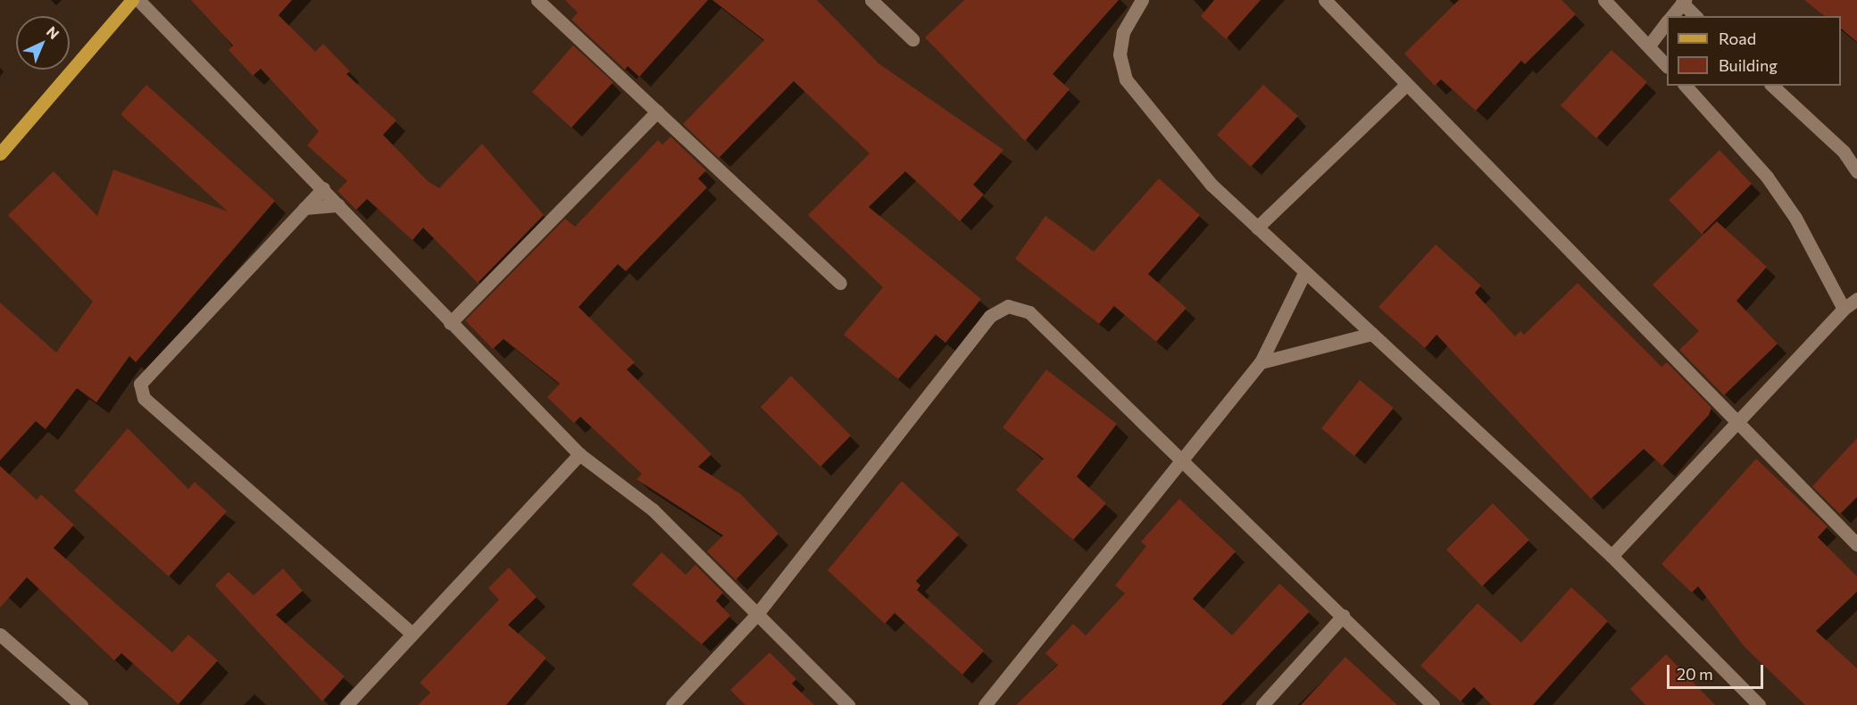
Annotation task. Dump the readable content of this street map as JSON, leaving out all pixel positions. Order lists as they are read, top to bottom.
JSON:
{
  "legend": ["Road", "Building"],
  "scale_bar": "20 m",
  "north": "top right"
}
